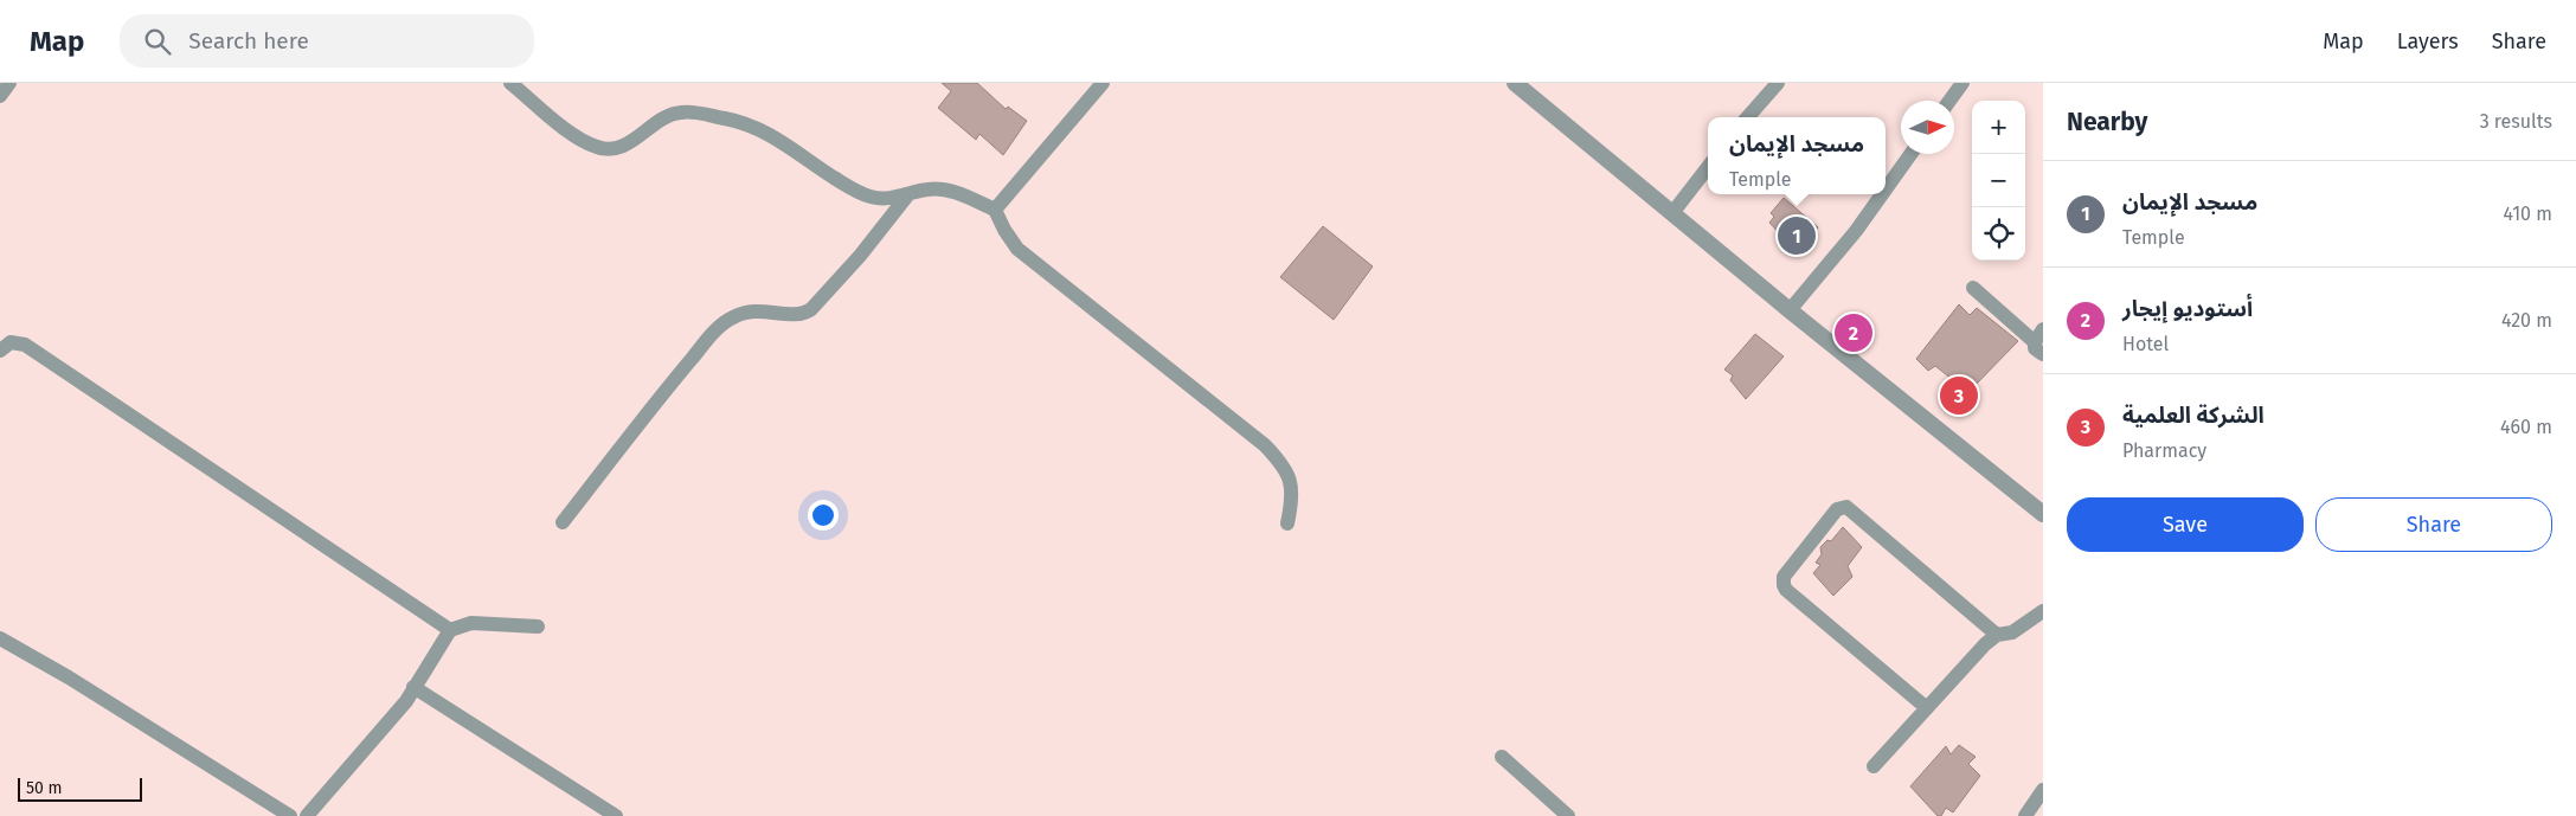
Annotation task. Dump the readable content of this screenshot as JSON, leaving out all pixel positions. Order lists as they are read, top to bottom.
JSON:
{
  "scale_bar": "50 m",
  "north": "right",
  "page": {
    "header": "Map",
    "search": "Search here",
    "nav": ["Map", "Layers", "Share"],
    "heading": ["Nearby", "3 results"],
    "map_buttons": ["+", "−"],
    "popup": ["مسجد الإيمان", "Temple"],
    "list": [
      {
        "mark": "1",
        "name": "مسجد الإيمان",
        "note": "Temple",
        "value": "410 m"
      },
      {
        "mark": "2",
        "name": "أستوديو إيجار",
        "note": "Hotel",
        "value": "420 m"
      },
      {
        "mark": "3",
        "name": "الشركة العلمية",
        "note": "Pharmacy",
        "value": "460 m"
      }
    ],
    "pins": ["1", "2", "3"],
    "buttons": ["Save", "Share"],
    "scale": "50 m"
  }
}
